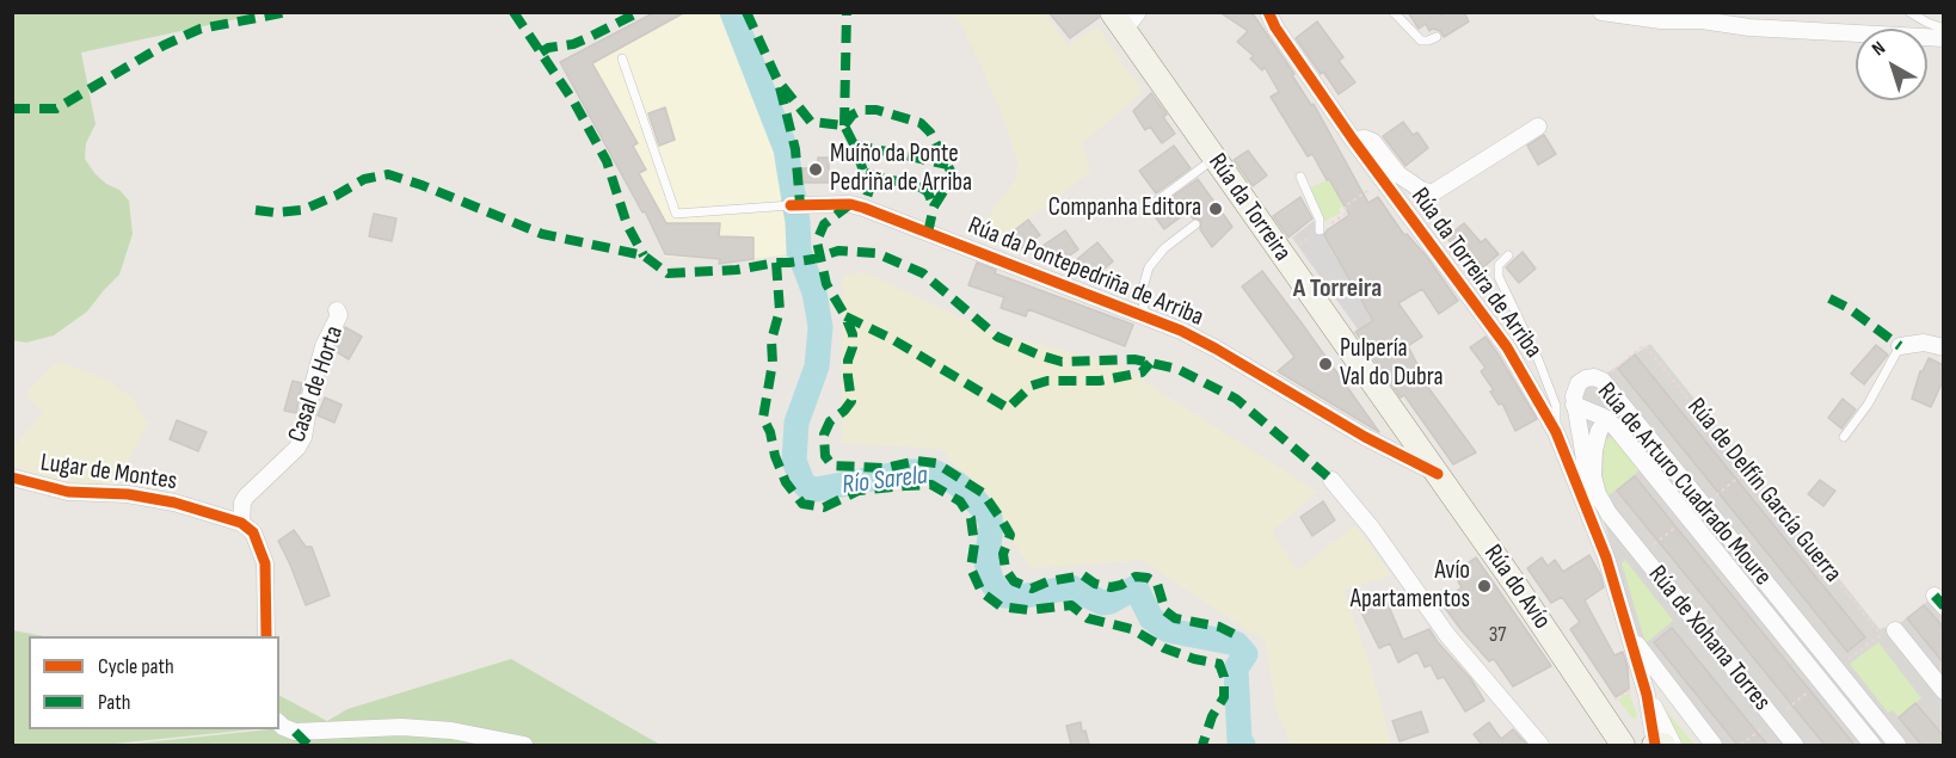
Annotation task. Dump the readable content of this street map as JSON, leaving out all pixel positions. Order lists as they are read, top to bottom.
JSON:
{
  "streets": {
    "main road": ["Rúa da Torreira", "Rúa do Avío"],
    "street": [
      "Rúa da Pontepedriña de Arriba",
      "Rúa da Torreira de Arriba",
      "Casal de Horta",
      "Lugar de Montes",
      "Rúa de Arturo Cuadrado Moure",
      "Rúa de Xohana Torres"
    ],
    "path": ["Rúa de Delfín García Guerra"]
  },
  "crossings": [
    ["Rúa da Torreira", "Rúa da Pontepedriña de Arriba"],
    ["Rúa da Torreira", "Rúa do Avío"],
    ["Rúa da Pontepedriña de Arriba", "Rúa do Avío"],
    ["Casal de Horta", "Lugar de Montes"],
    ["Rúa de Arturo Cuadrado Moure", "Rúa de Delfín García Guerra"],
    ["Rúa de Arturo Cuadrado Moure", "Rúa de Xohana Torres"]
  ],
  "districts": ["A Torreira"],
  "water": ["Río Sarela"],
  "places": [
    "Muíño da Ponte Pedriña de Arriba",
    "Companha Editora",
    "Pulpería Val do Dubra",
    "Avío Apartamentos"
  ],
  "house_numbers": ["37"],
  "legend": ["Cycle path", "Path"],
  "north": "top left"
}
